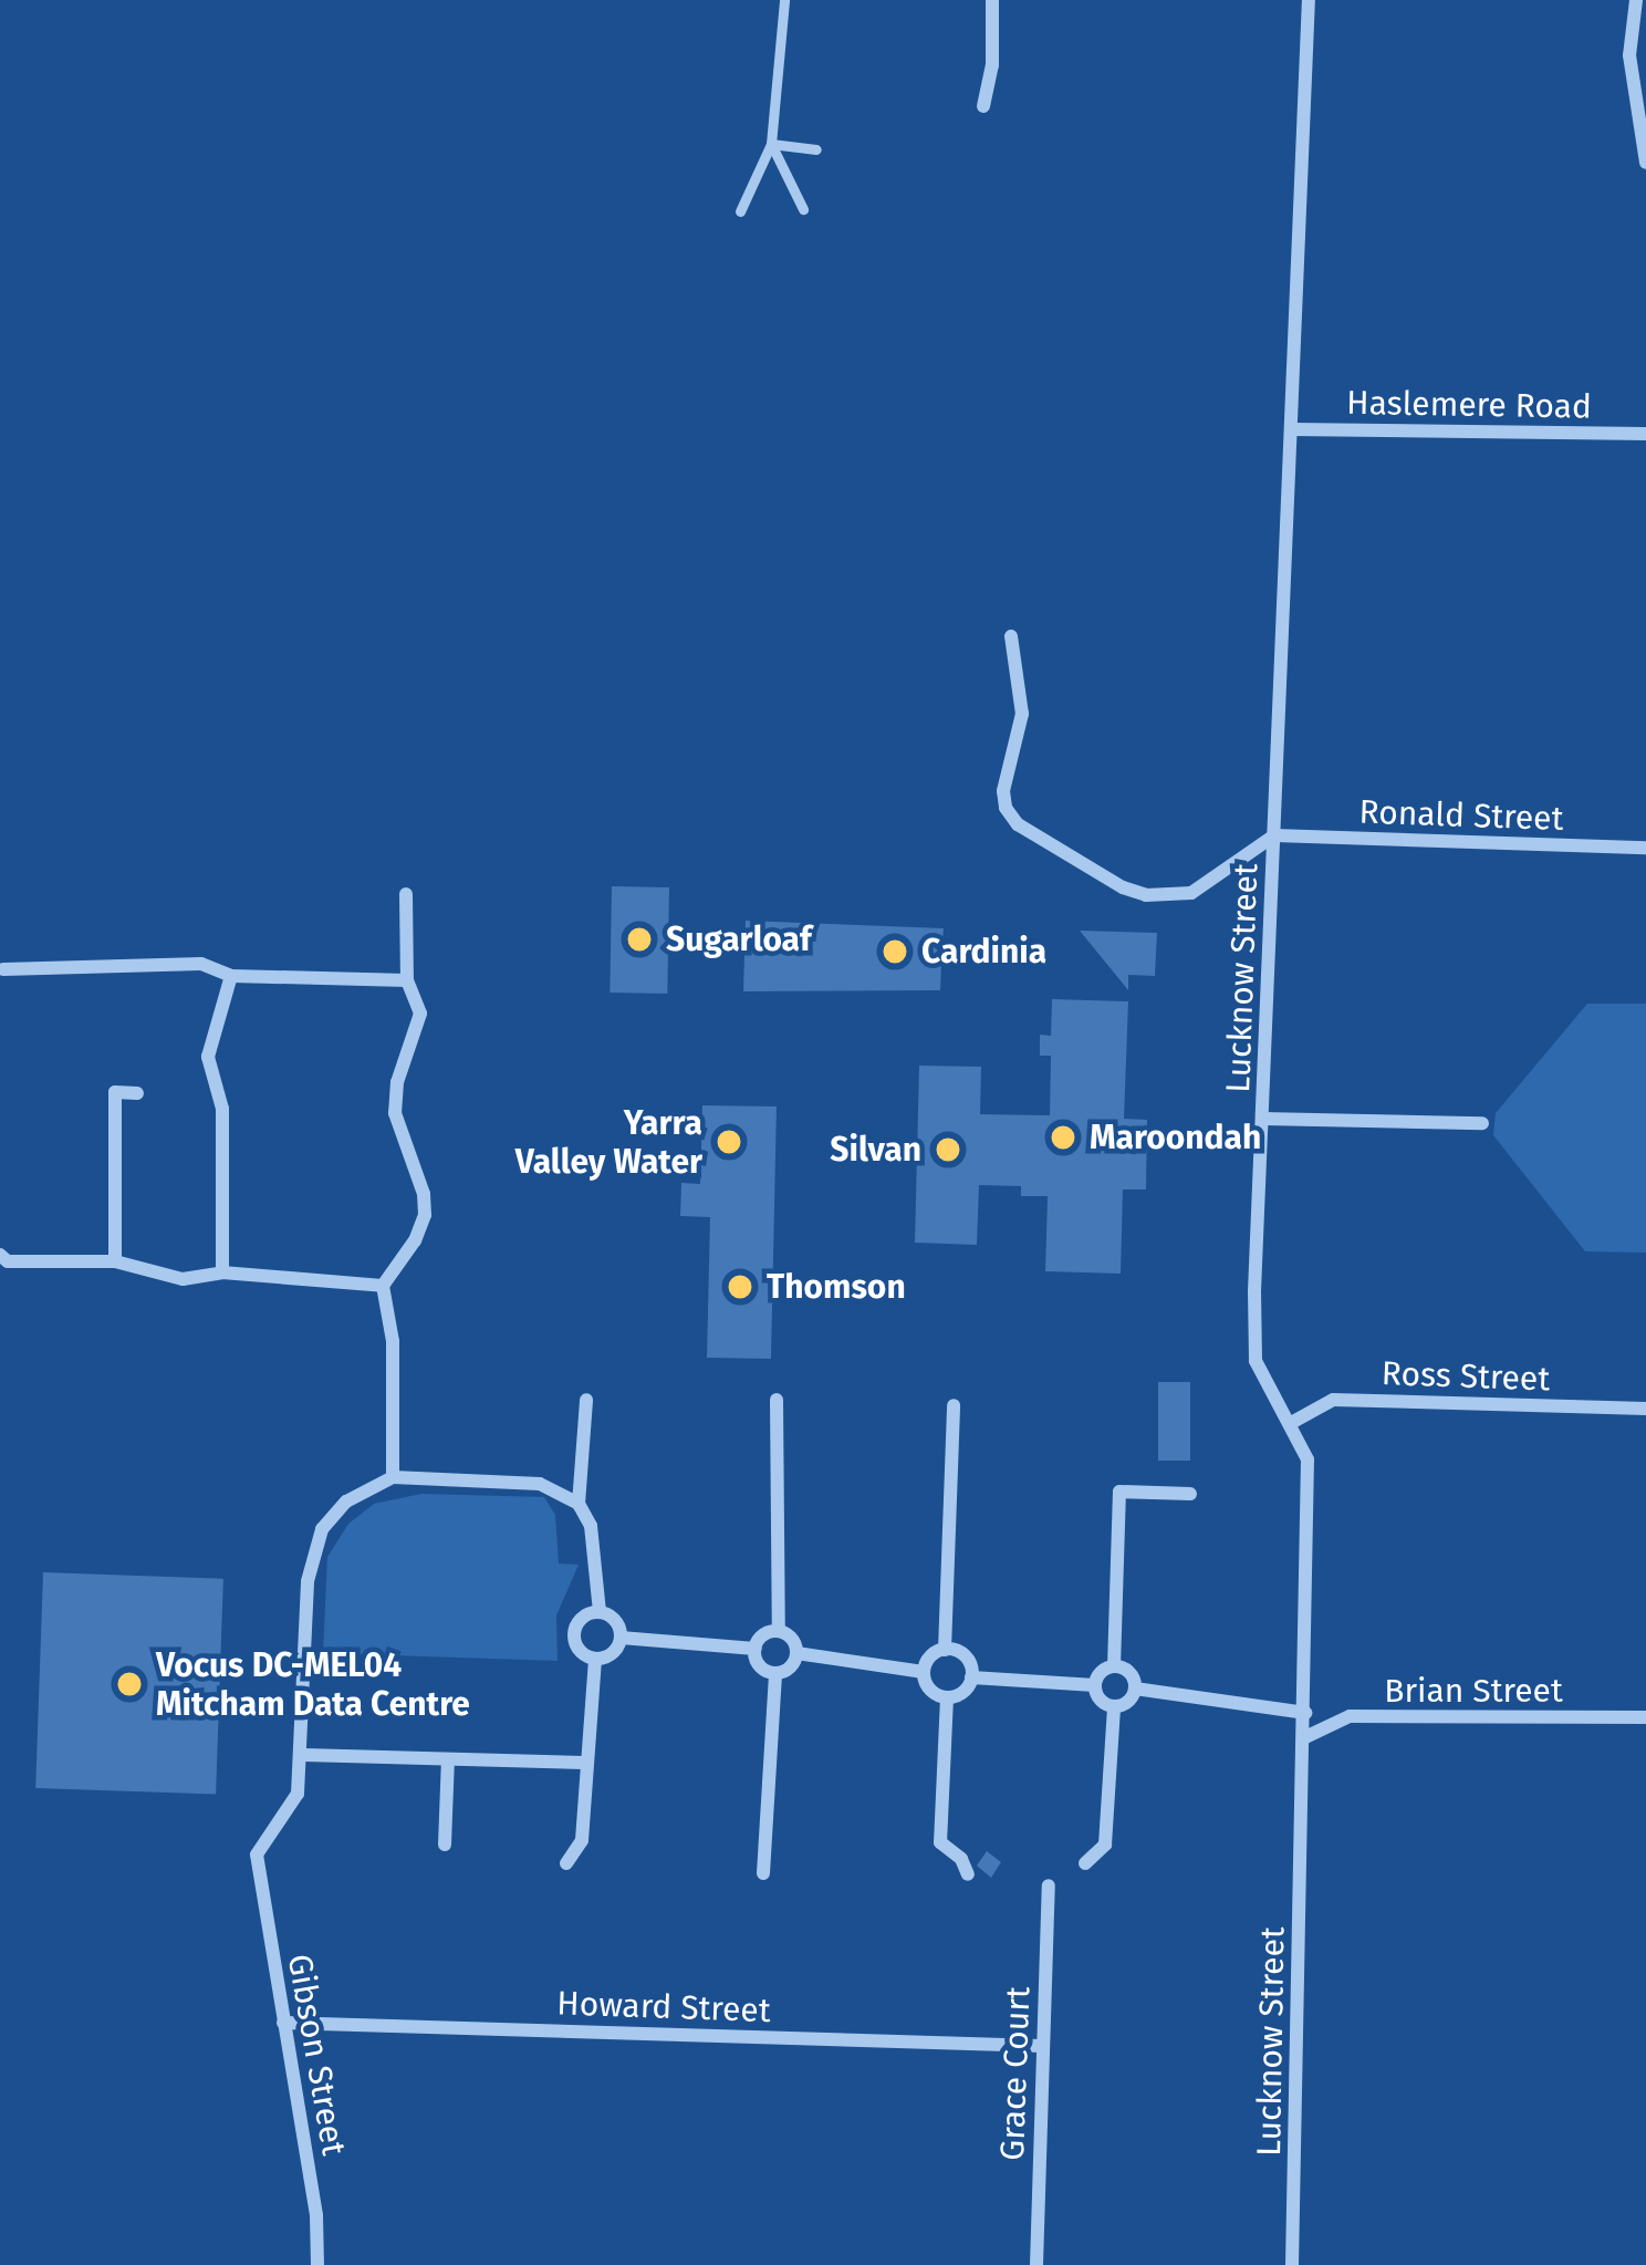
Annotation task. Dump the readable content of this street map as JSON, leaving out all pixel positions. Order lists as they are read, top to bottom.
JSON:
{
  "streets": {
    "street": [
      "Haslemere Road",
      "Ronald Street",
      "Lucknow Street",
      "Ross Street",
      "Brian Street",
      "Howard Street",
      "Gibson Street",
      "Grace Court"
    ]
  },
  "crossings": [
    ["Haslemere Road", "Lucknow Street"],
    ["Ronald Street", "Lucknow Street"],
    ["Lucknow Street", "Ross Street"],
    ["Lucknow Street", "Brian Street"],
    ["Howard Street", "Gibson Street"],
    ["Howard Street", "Grace Court"]
  ],
  "places": [
    "Sugarloaf",
    "Cardinia",
    "Maroondah",
    "Yarra Valley Water",
    "Silvan",
    "Thomson",
    "Vocus DC-MEL04 Mitcham Data Centre"
  ]
}
